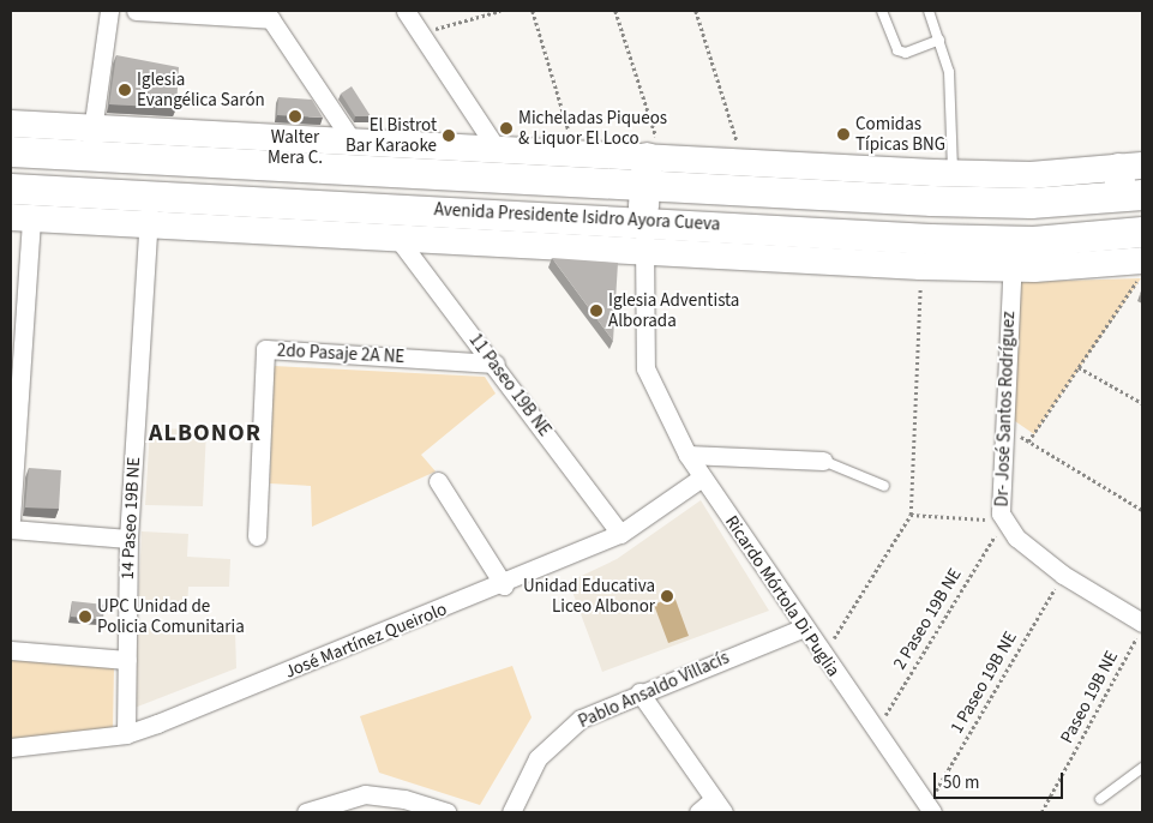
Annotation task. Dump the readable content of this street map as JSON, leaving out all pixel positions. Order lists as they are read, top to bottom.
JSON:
{
  "streets": {
    "main road": ["Avenida Presidente Isidro Ayora Cueva"],
    "street": [
      "2do Pasaje 2A NE",
      "11 Paseo 19B NE",
      "Dr- José Santos Rodríguez",
      "14 Paseo 19B NE",
      "Ricardo Mórtola Di Puglia",
      "José Martínez Queirolo",
      "Pablo Ansaldo Villacís"
    ],
    "path": ["2 Paseo 19B NE", "1 Paseo 19B NE", "Paseo 19B NE"]
  },
  "crossings": [
    ["Avenida Presidente Isidro Ayora Cueva", "11 Paseo 19B NE"],
    ["Avenida Presidente Isidro Ayora Cueva", "Dr- José Santos Rodríguez"],
    ["Avenida Presidente Isidro Ayora Cueva", "14 Paseo 19B NE"],
    ["Avenida Presidente Isidro Ayora Cueva", "Ricardo Mórtola Di Puglia"],
    ["2do Pasaje 2A NE", "11 Paseo 19B NE"],
    ["11 Paseo 19B NE", "José Martínez Queirolo"],
    ["Dr- José Santos Rodríguez", "2 Paseo 19B NE"],
    ["Dr- José Santos Rodríguez", "1 Paseo 19B NE"],
    ["Dr- José Santos Rodríguez", "Paseo 19B NE"],
    ["14 Paseo 19B NE", "José Martínez Queirolo"],
    ["Ricardo Mórtola Di Puglia", "2 Paseo 19B NE"],
    ["Ricardo Mórtola Di Puglia", "José Martínez Queirolo"],
    ["Ricardo Mórtola Di Puglia", "1 Paseo 19B NE"],
    ["Ricardo Mórtola Di Puglia", "Pablo Ansaldo Villacís"]
  ],
  "districts": ["ALBONOR"],
  "places": [
    "Iglesia Evangélica Sarón",
    "Walter Mera C.",
    "Micheladas Piqueos & Liquor El Loco",
    "Comidas Típicas BNG",
    "El Bistrot Bar Karaoke",
    "Iglesia Adventista Alborada",
    "Unidad Educativa Liceo Albonor",
    "UPC Unidad de Policia Comunitaria"
  ],
  "scale_bar": "50 m"
}
